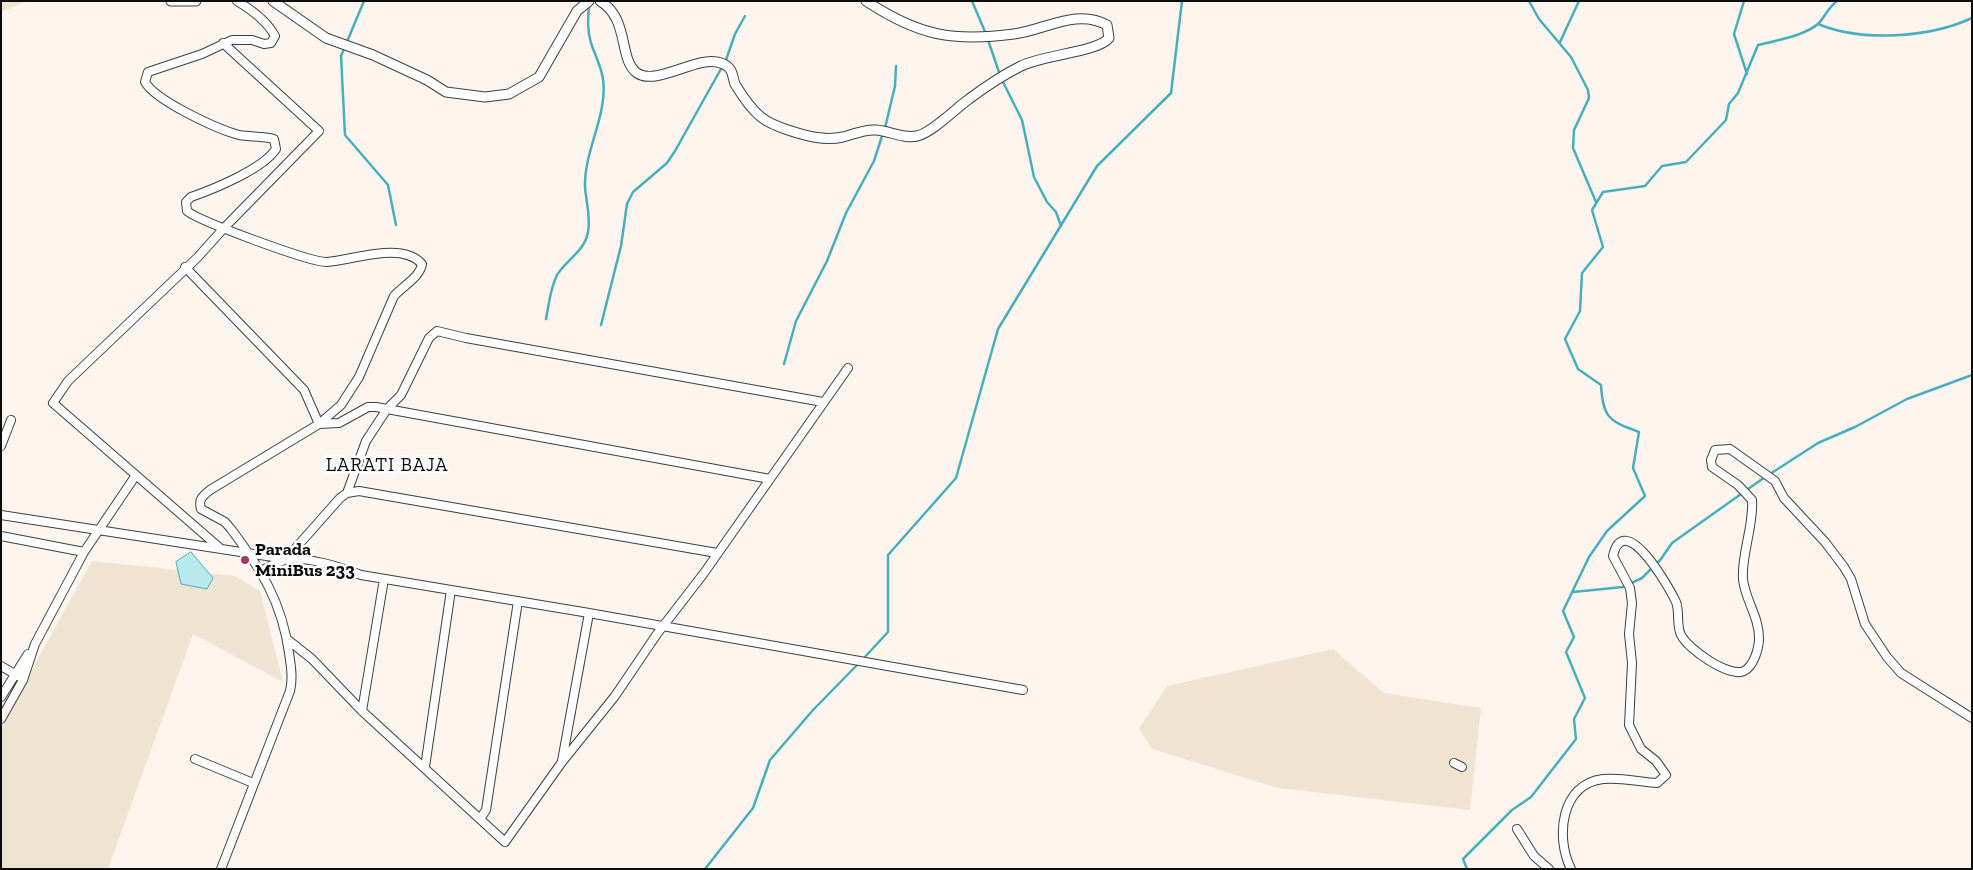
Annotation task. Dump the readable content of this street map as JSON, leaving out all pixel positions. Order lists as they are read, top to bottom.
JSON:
{
  "districts": ["LARATI BAJA"],
  "places": ["Parada MiniBus 233"]
}
